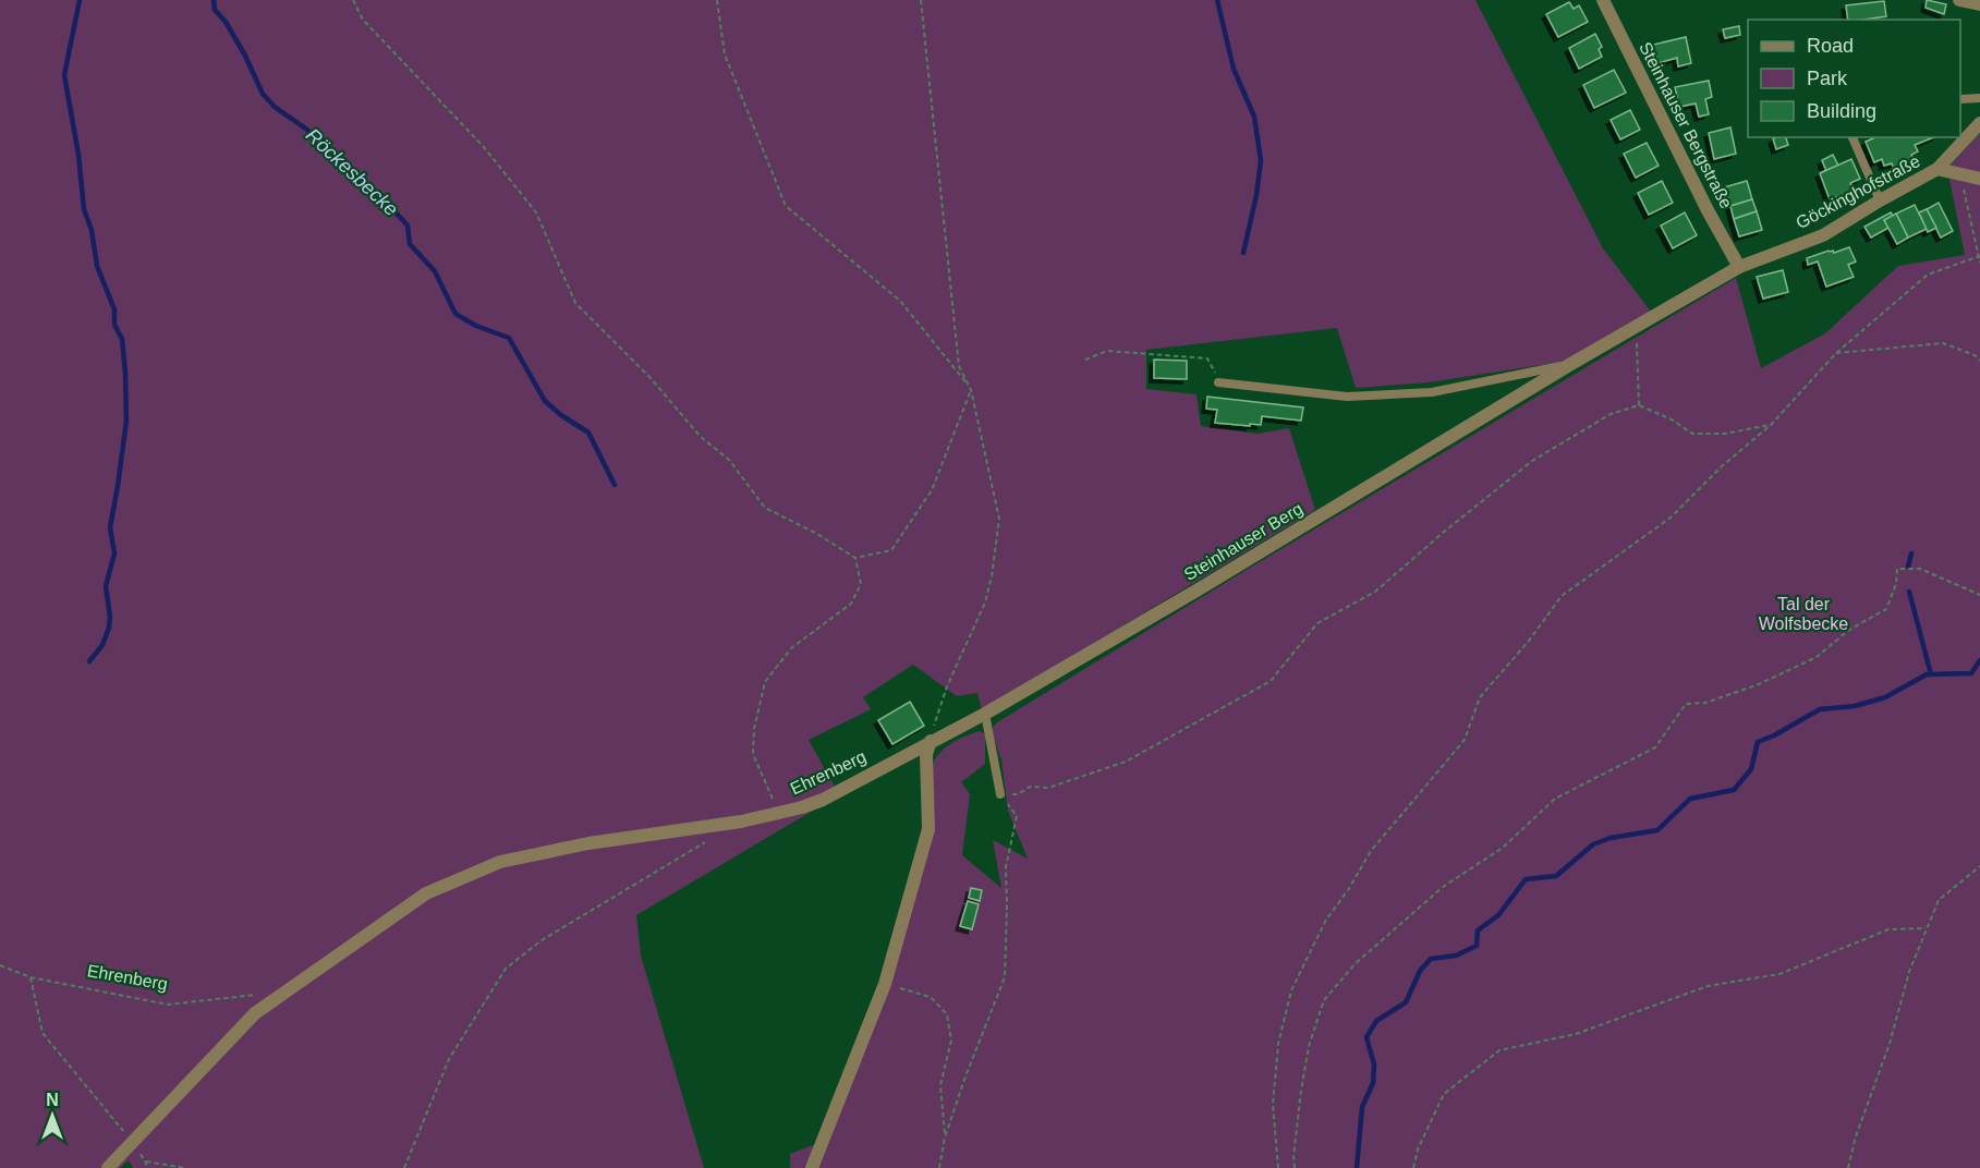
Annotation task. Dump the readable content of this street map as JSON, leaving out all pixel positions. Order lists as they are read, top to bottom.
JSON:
{
  "streets": {
    "street": [
      "Steinhauser Bergstraße",
      "Göckinghofstraße",
      "Steinhauser Berg",
      "Ehrenberg"
    ]
  },
  "crossings": [
    ["Steinhauser Bergstraße", "Göckinghofstraße"],
    ["Steinhauser Bergstraße", "Steinhauser Berg"],
    ["Göckinghofstraße", "Steinhauser Berg"],
    ["Steinhauser Berg", "Ehrenberg"]
  ],
  "water": ["Röckesbecke"],
  "parks": ["Tal der Wolfsbecke"],
  "legend": ["Road", "Park", "Building"],
  "north": "top"
}
